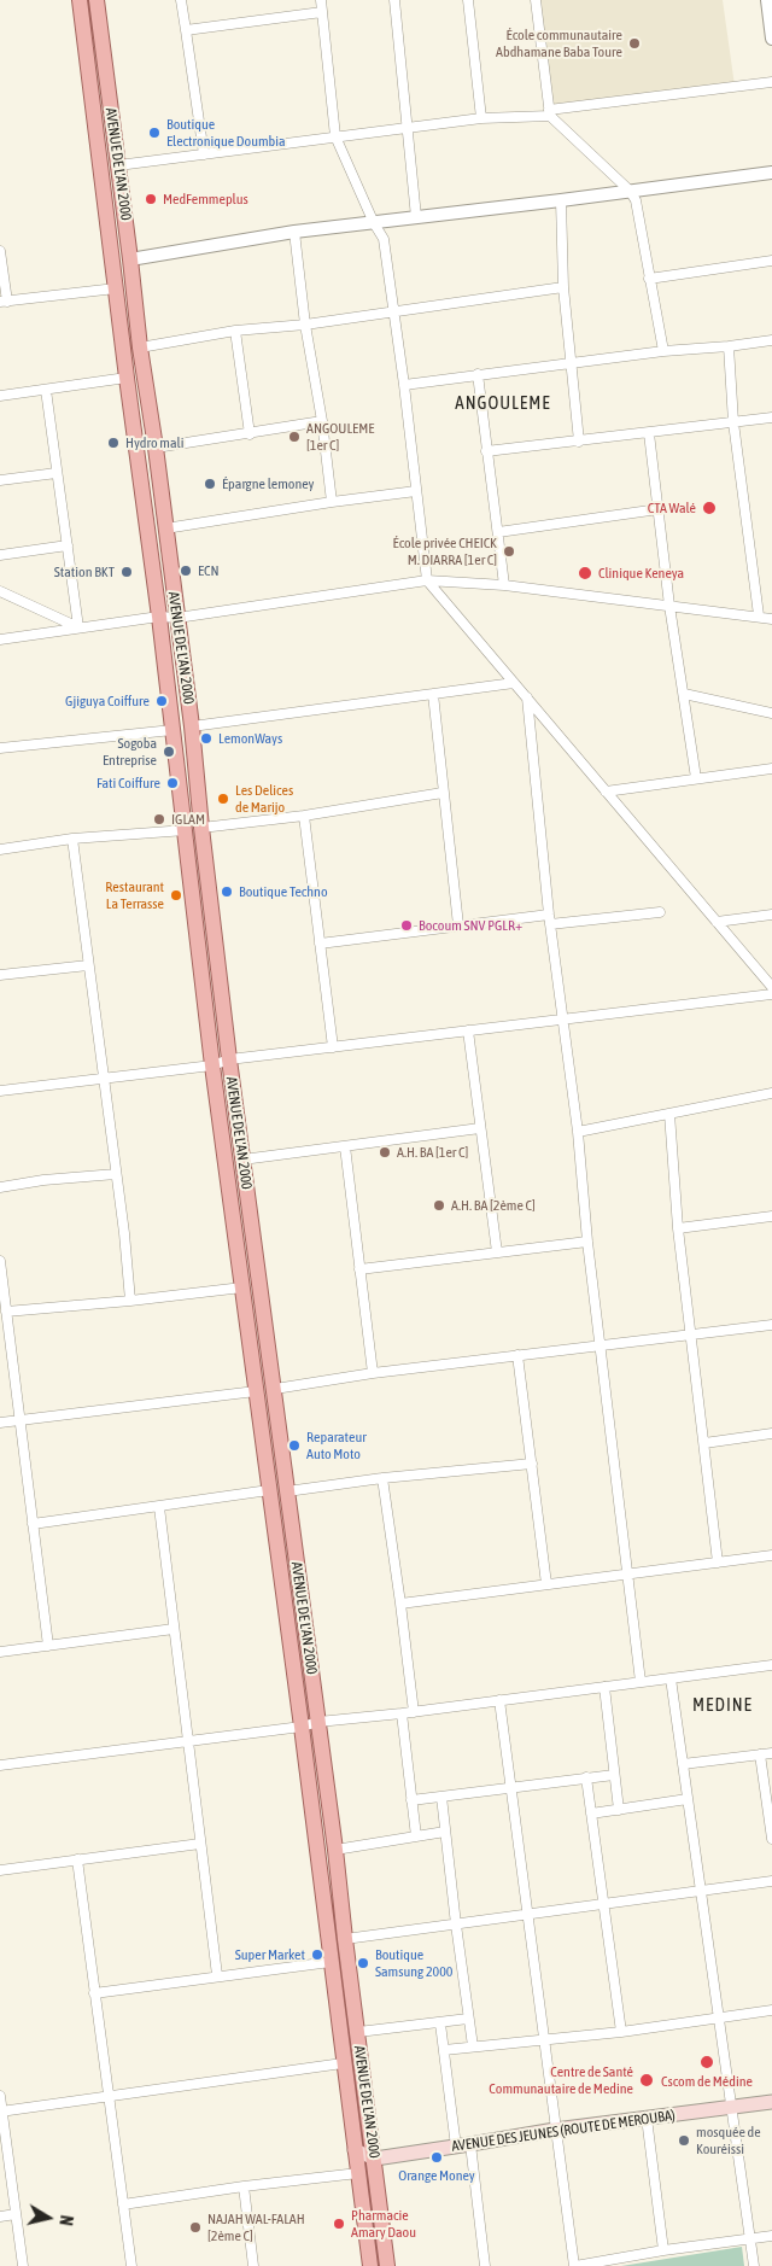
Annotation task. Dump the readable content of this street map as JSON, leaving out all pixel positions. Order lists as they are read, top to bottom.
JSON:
{
  "streets": {
    "main road": ["AVENUE DE L'AN 2000", "AVENUE DES JEUNES (ROUTE DE MEROUBA)"]
  },
  "crossings": [
    ["AVENUE DE L'AN 2000", "AVENUE DES JEUNES (ROUTE DE MEROUBA)"]
  ],
  "districts": ["ANGOULEME", "MEDINE"],
  "places": [
    "École communautaire Abdhamane Baba Toure",
    "Boutique Electronique Doumbia",
    "MedFemmeplus",
    "ANGOULEME [1er C]",
    "Hydro mali",
    "Épargne lemoney",
    "CTA Walé",
    "École privée CHEICK M. DIARRA [1er C]",
    "ECN",
    "Station BKT",
    "Clinique Keneya",
    "Gjiguya Coiffure",
    "LemonWays",
    "Sogoba Entreprise",
    "Fati Coiffure",
    "Les Delices de Marijo",
    "IGLAM",
    "Boutique Techno",
    "Restaurant La Terrasse",
    "Bocoum SNV PGLR+",
    "A.H. BA [1er C]",
    "A.H. BA [2ème C]",
    "Reparateur Auto Moto",
    "Super Market",
    "Boutique Samsung 2000",
    "Cscom de Médine",
    "Centre de Santé Communautaire de Medine",
    "mosquée de Kouréissi",
    "Orange Money",
    "Pharmacie Amary Daou",
    "NAJAH WAL-FALAH [2ème C]"
  ],
  "north": "right"
}
